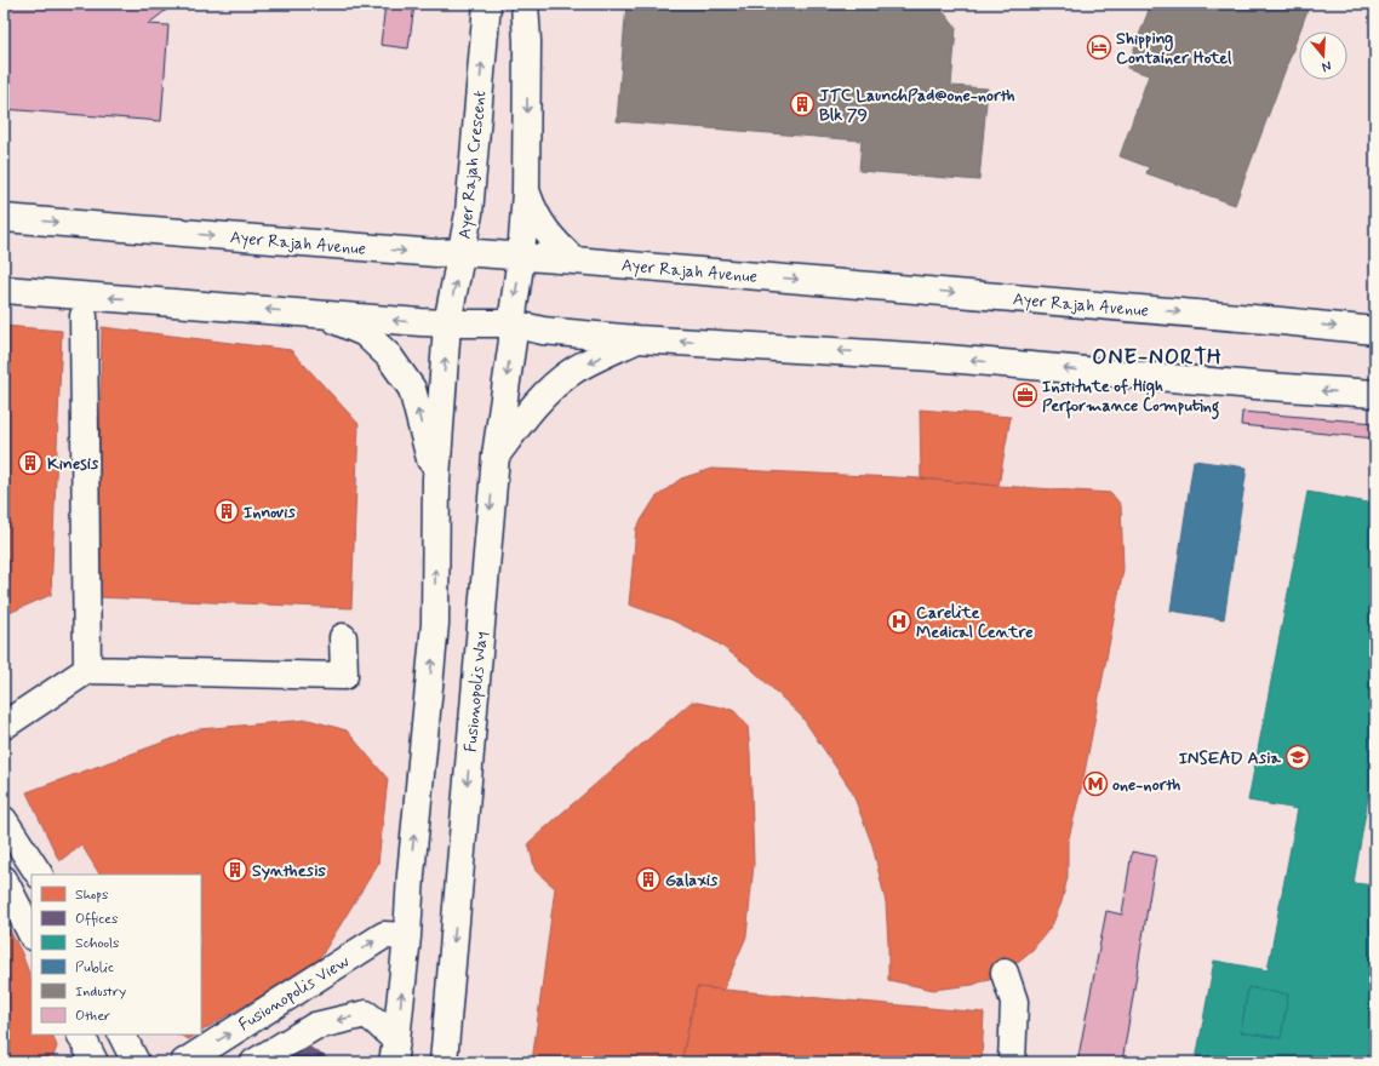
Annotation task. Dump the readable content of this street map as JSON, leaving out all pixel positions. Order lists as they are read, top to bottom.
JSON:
{
  "streets": {
    "street": [
      "Ayer Rajah Crescent",
      "Ayer Rajah Avenue",
      "Fusionopolis Way",
      "Fusionopolis View"
    ]
  },
  "crossings": [
    ["Ayer Rajah Crescent", "Ayer Rajah Avenue"]
  ],
  "one_way": ["Fusionopolis View"],
  "districts": ["ONE-NORTH"],
  "places": {
    "hotel": ["Shipping Container Hotel"],
    "building": [
      "JTC LaunchPad@one-north Blk 79",
      "Kinesis",
      "Innovis",
      "Synthesis",
      "Galaxis"
    ],
    "office": ["Institute of High Performance Computing"],
    "hospital": ["Carelite Medical Centre"],
    "school or university": ["INSEAD Asia"],
    "metro station": ["one-north"]
  },
  "legend": [
    "Shops",
    "Offices",
    "Schools",
    "Public",
    "Industry",
    "Other"
  ],
  "north": "bottom"
}
